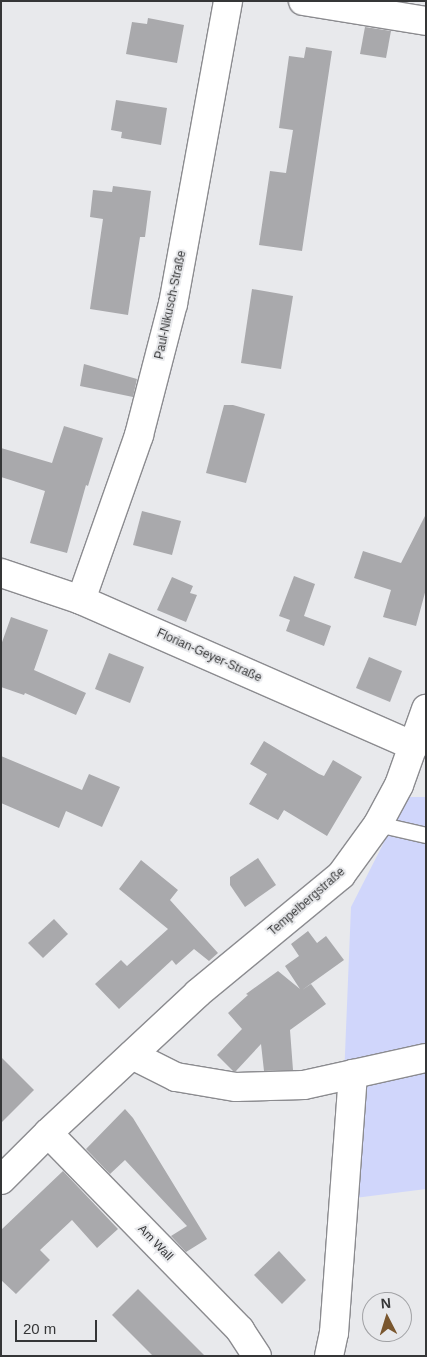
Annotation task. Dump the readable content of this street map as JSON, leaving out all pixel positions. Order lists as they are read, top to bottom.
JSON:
{
  "streets": {
    "street": [
      "Paul-Nikusch-Straße",
      "Florian-Geyer-Straße",
      "Tempelbergstraße",
      "Am Wall"
    ]
  },
  "crossings": [
    ["Paul-Nikusch-Straße", "Florian-Geyer-Straße"],
    ["Florian-Geyer-Straße", "Tempelbergstraße"],
    ["Tempelbergstraße", "Am Wall"]
  ],
  "scale_bar": "20 m",
  "north": "top"
}
